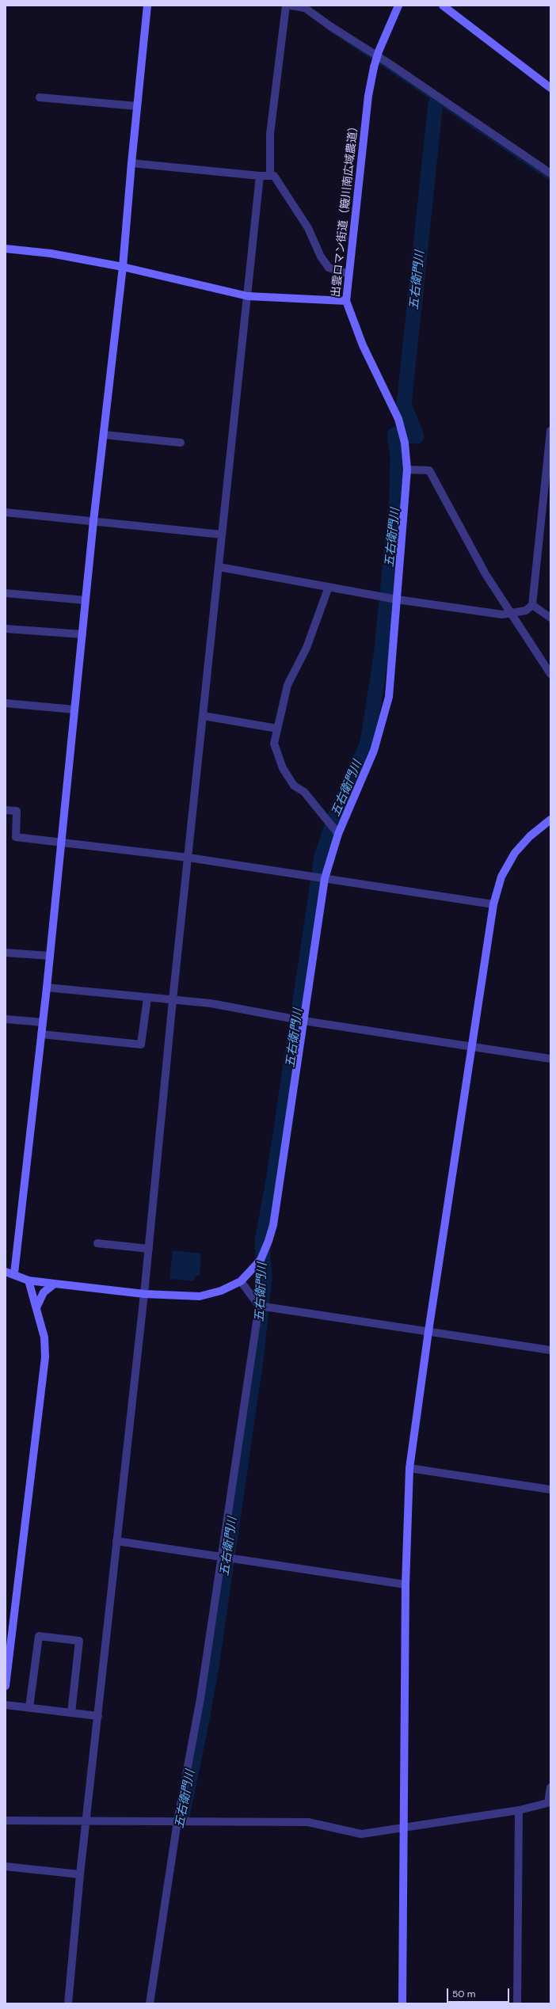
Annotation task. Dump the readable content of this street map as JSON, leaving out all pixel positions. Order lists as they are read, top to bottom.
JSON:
{
  "streets": {
    "street": ["出雲ロマン街道（簸川南広域農道）"]
  },
  "water": ["五右衛門川"],
  "scale_bar": "50 m"
}
